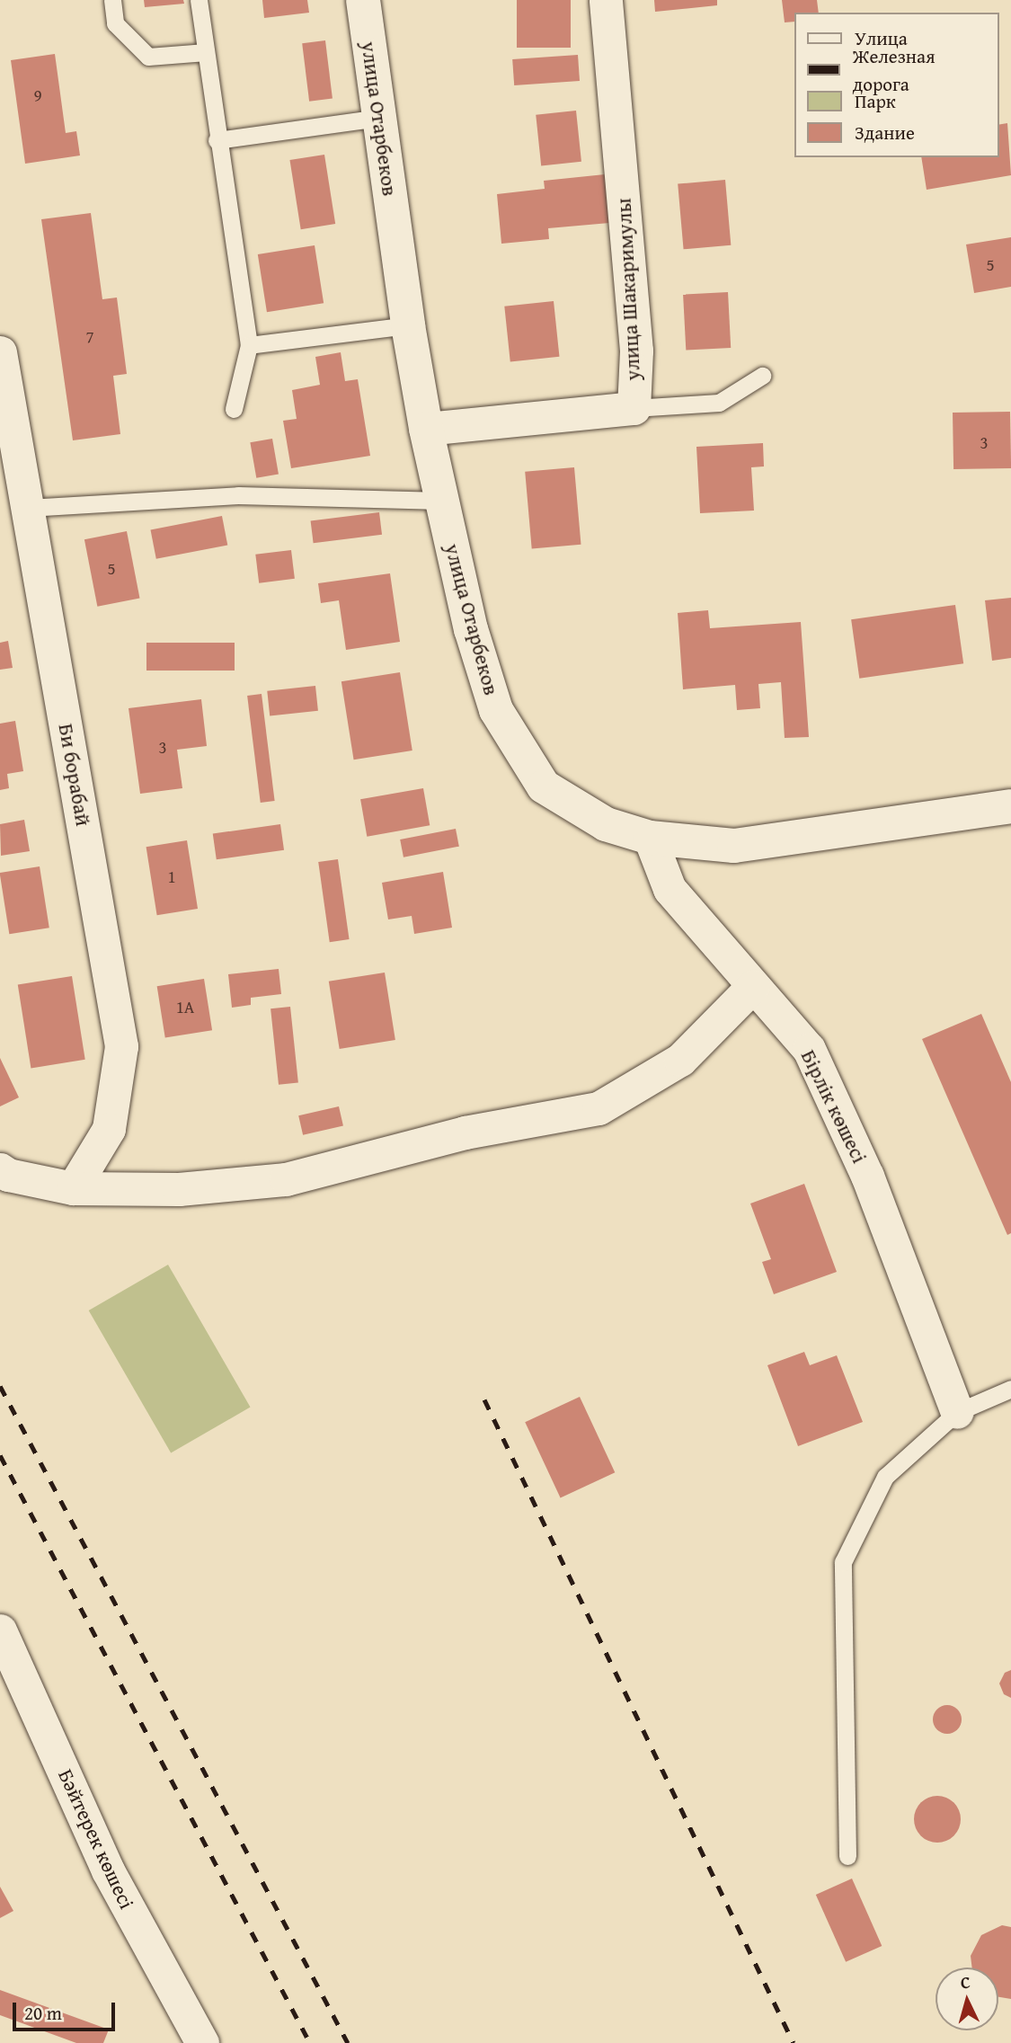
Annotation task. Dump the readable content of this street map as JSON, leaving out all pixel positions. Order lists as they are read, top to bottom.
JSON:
{
  "streets": {
    "main road": ["улица Отарбеков"],
    "street": [
      "улица Шакаримулы",
      "Би борабай",
      "Бірлік көшесі",
      "Бәйтерек көшесі"
    ]
  },
  "crossings": [
    ["улица Отарбеков", "улица Шакаримулы"],
    ["улица Отарбеков", "Бірлік көшесі"]
  ],
  "house_numbers": [
    "9",
    "5",
    "7",
    "3",
    "5",
    "3",
    "1",
    "1А"
  ],
  "legend": [
    "Улица",
    "Железная дорога",
    "Парк",
    "Здание"
  ],
  "scale_bar": "20 m",
  "north": "top"
}
